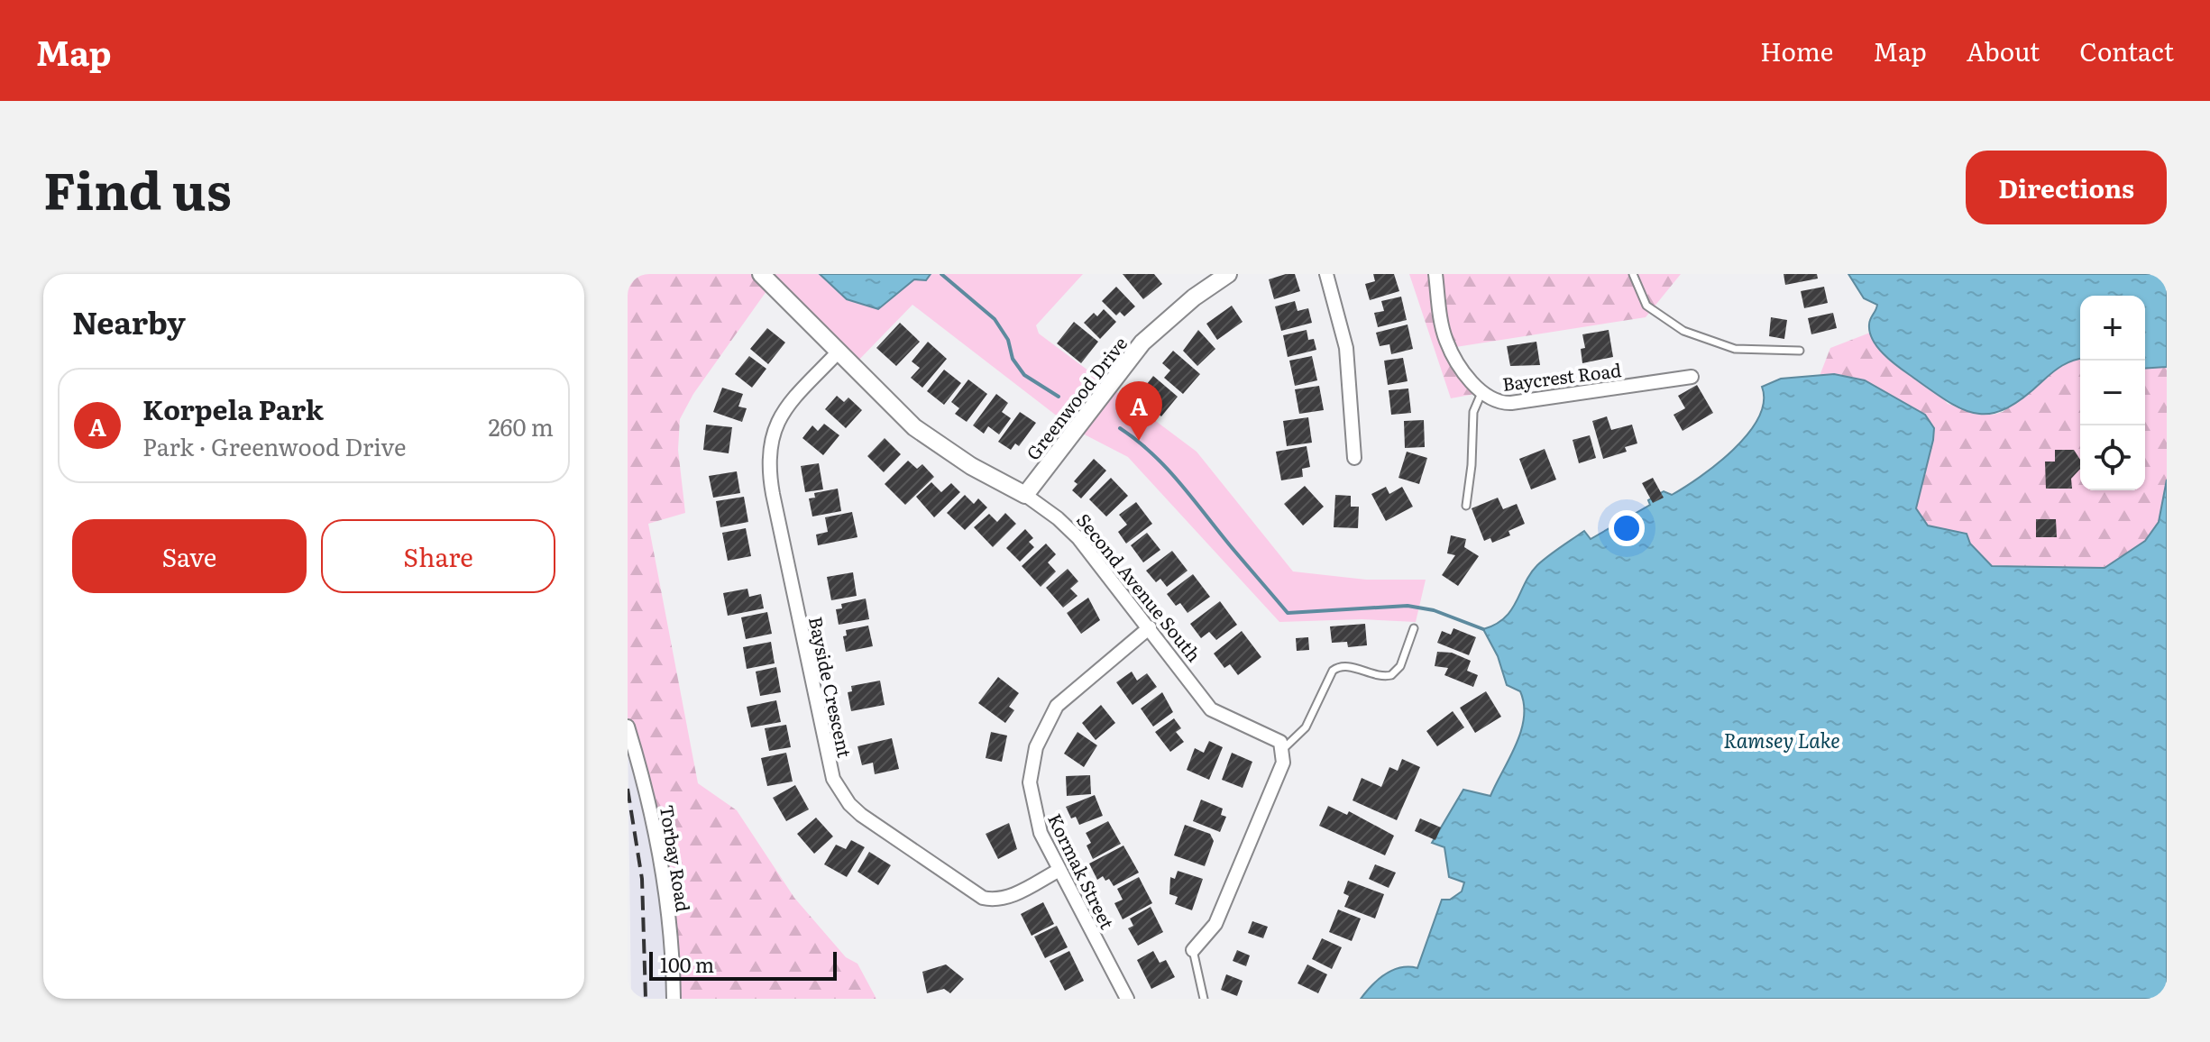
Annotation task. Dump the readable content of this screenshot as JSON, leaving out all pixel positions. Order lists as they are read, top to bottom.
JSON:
{
  "streets": {
    "street": [
      "Baycrest Road",
      "Greenwood Drive",
      "Second Avenue South",
      "Bayside Crescent",
      "Torbay Road",
      "Kormak Street"
    ]
  },
  "crossings": [
    ["Greenwood Drive", "Second Avenue South"],
    ["Second Avenue South", "Bayside Crescent"],
    ["Second Avenue South", "Kormak Street"],
    ["Bayside Crescent", "Kormak Street"]
  ],
  "water": ["Ramsey Lake"],
  "scale_bar": "100 m",
  "page": {
    "header": "Map",
    "nav": [
      "Home",
      "Map",
      "About",
      "Contact"
    ],
    "title": "Find us",
    "buttons": [
      "Directions",
      ["Save", "Share"]
    ],
    "heading": "Nearby",
    "map_buttons": ["+", "−"],
    "list": [
      {
        "mark": "A",
        "name": "Korpela Park",
        "note": "Park · Greenwood Drive",
        "value": "260 m"
      }
    ],
    "pins": "A",
    "scale": "100 m"
  }
}
